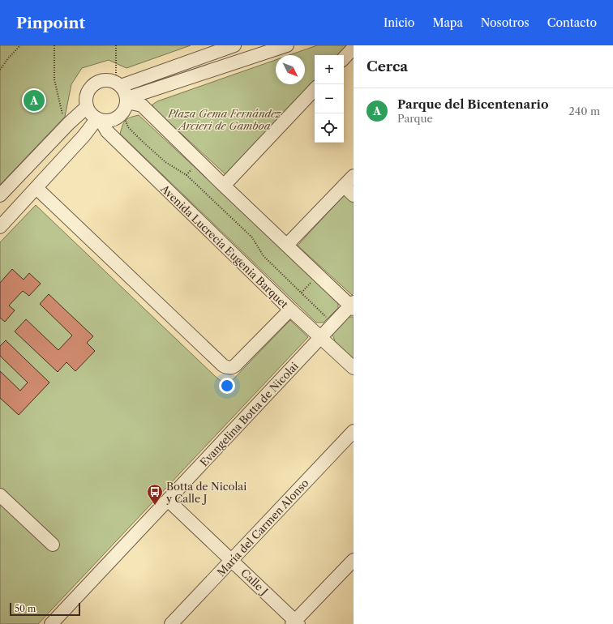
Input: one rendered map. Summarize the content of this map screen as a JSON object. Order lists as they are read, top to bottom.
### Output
{
  "streets": {
    "street": [
      "Avenida Lucrecia Eugenia Barquet",
      "Evangelina Botta de Nicolai",
      "María del Carmen Alonso",
      "Calle J"
    ]
  },
  "crossings": [
    ["Avenida Lucrecia Eugenia Barquet", "Evangelina Botta de Nicolai"],
    ["Evangelina Botta de Nicolai", "Calle J"],
    ["María del Carmen Alonso", "Calle J"]
  ],
  "parks": ["Plaza Gema Fernández Arcieri de Gamboa"],
  "places": {
    "bus stop": ["Botta de Nicolai y Calle J"]
  },
  "scale_bar": "50 m",
  "north": "bottom right",
  "page": {
    "header": "Pinpoint",
    "nav": [
      "Inicio",
      "Mapa",
      "Nosotros",
      "Contacto"
    ],
    "heading": "Cerca",
    "map_buttons": ["+", "−"],
    "list": [
      {
        "mark": "A",
        "name": "Parque del Bicentenario",
        "note": "Parque",
        "value": "240 m"
      }
    ],
    "pins": "A",
    "scale": "50 m"
  }
}
